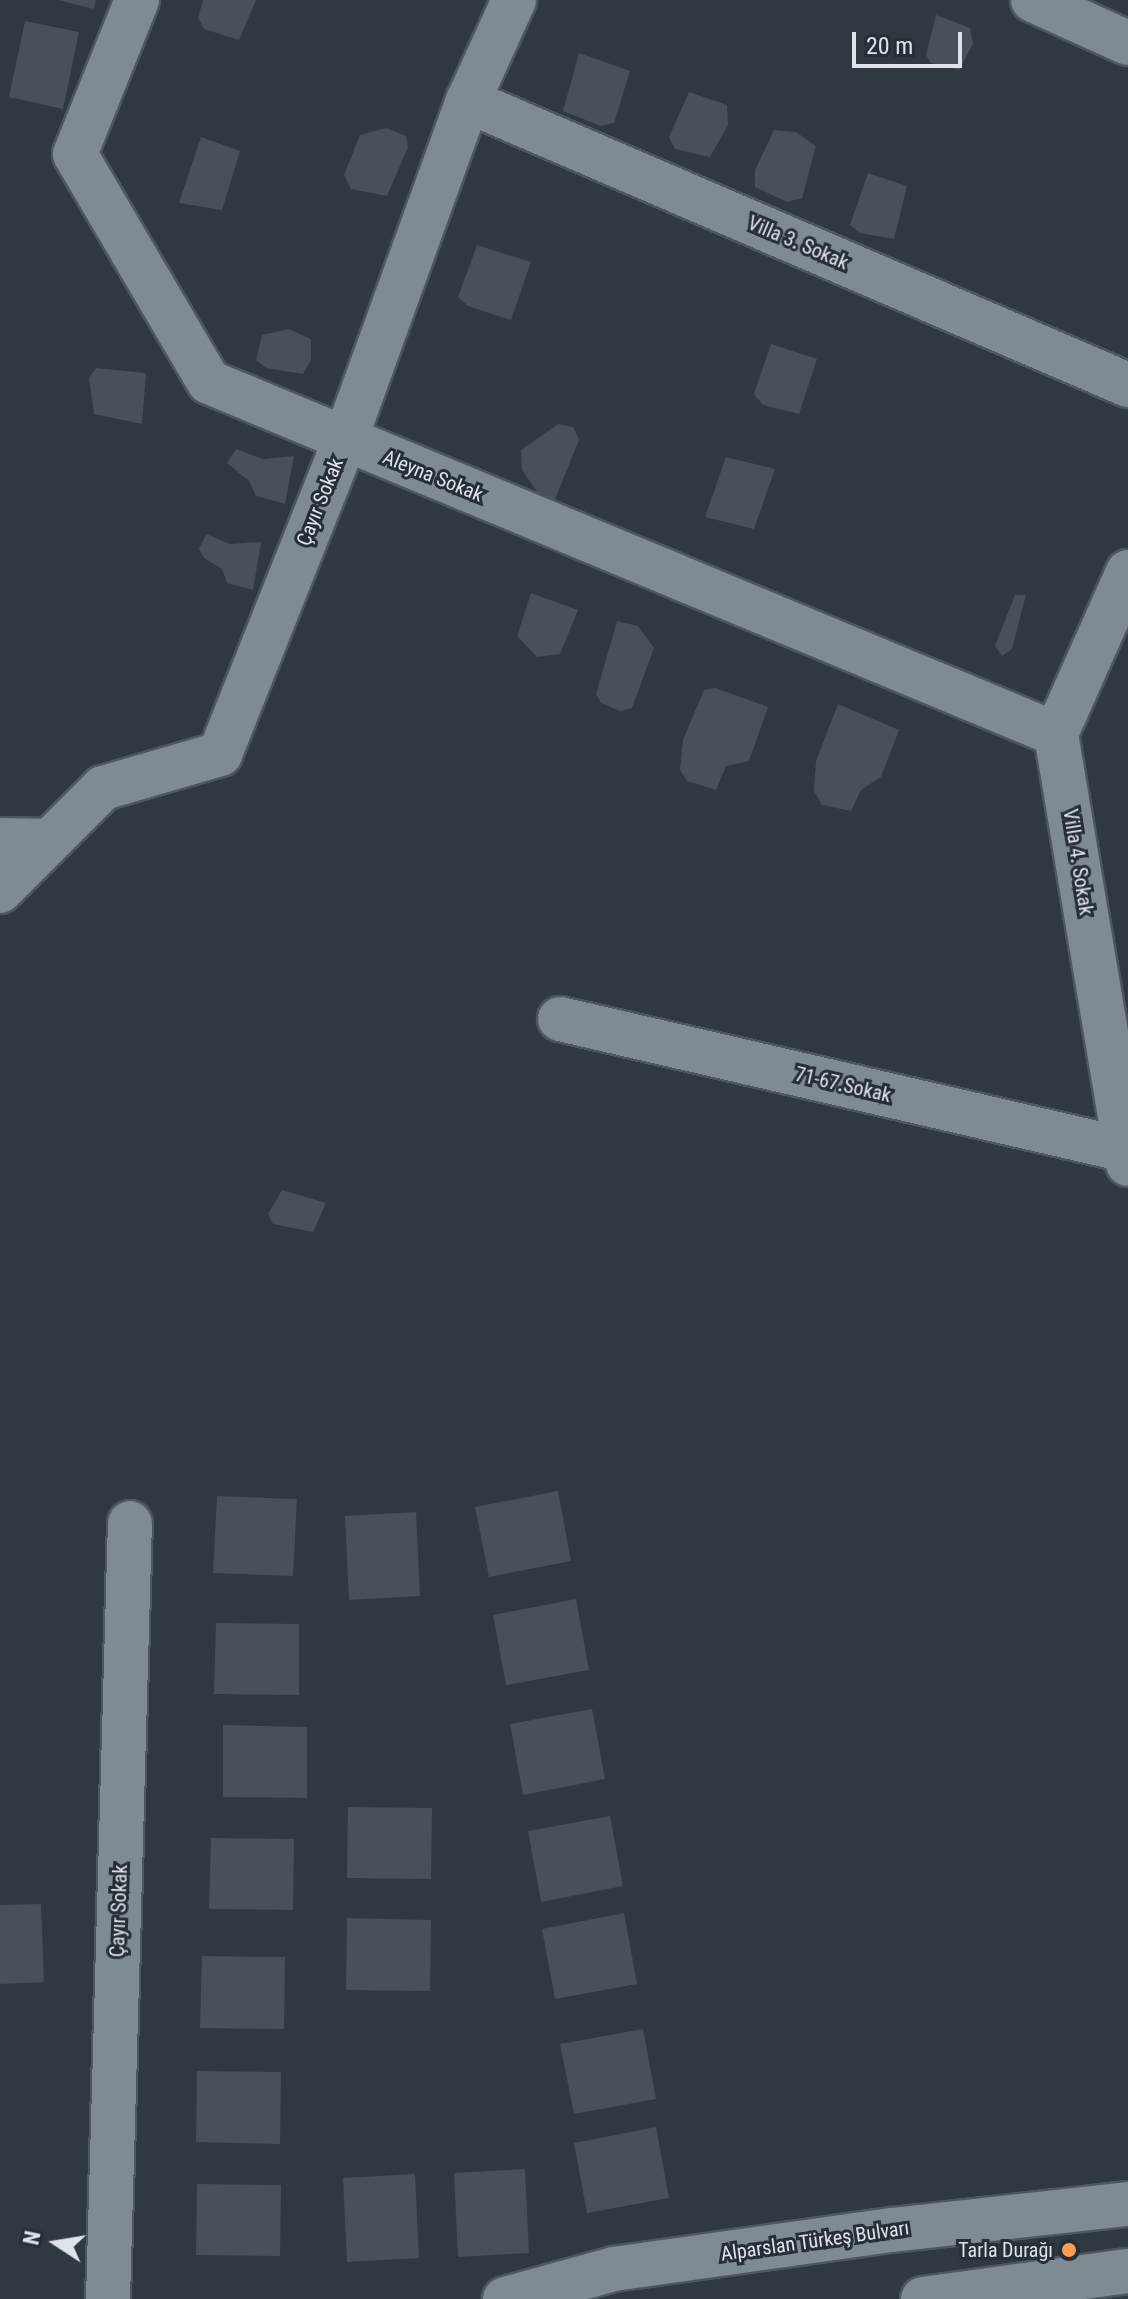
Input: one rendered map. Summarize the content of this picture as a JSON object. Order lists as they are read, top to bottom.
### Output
{
  "streets": {
    "street": [
      "Villa 3. Sokak",
      "Aleyna Sokak",
      "Çayır Sokak",
      "Villa 4. Sokak",
      "71-67.Sokak",
      "Alparslan Türkeş Bulvarı"
    ]
  },
  "crossings": [
    ["Villa 3. Sokak", "Çayır Sokak"],
    ["Aleyna Sokak", "Çayır Sokak"],
    ["Aleyna Sokak", "Villa 4. Sokak"],
    ["Villa 4. Sokak", "71-67.Sokak"]
  ],
  "places": ["Tarla Durağı"],
  "scale_bar": "20 m",
  "north": "left"
}
